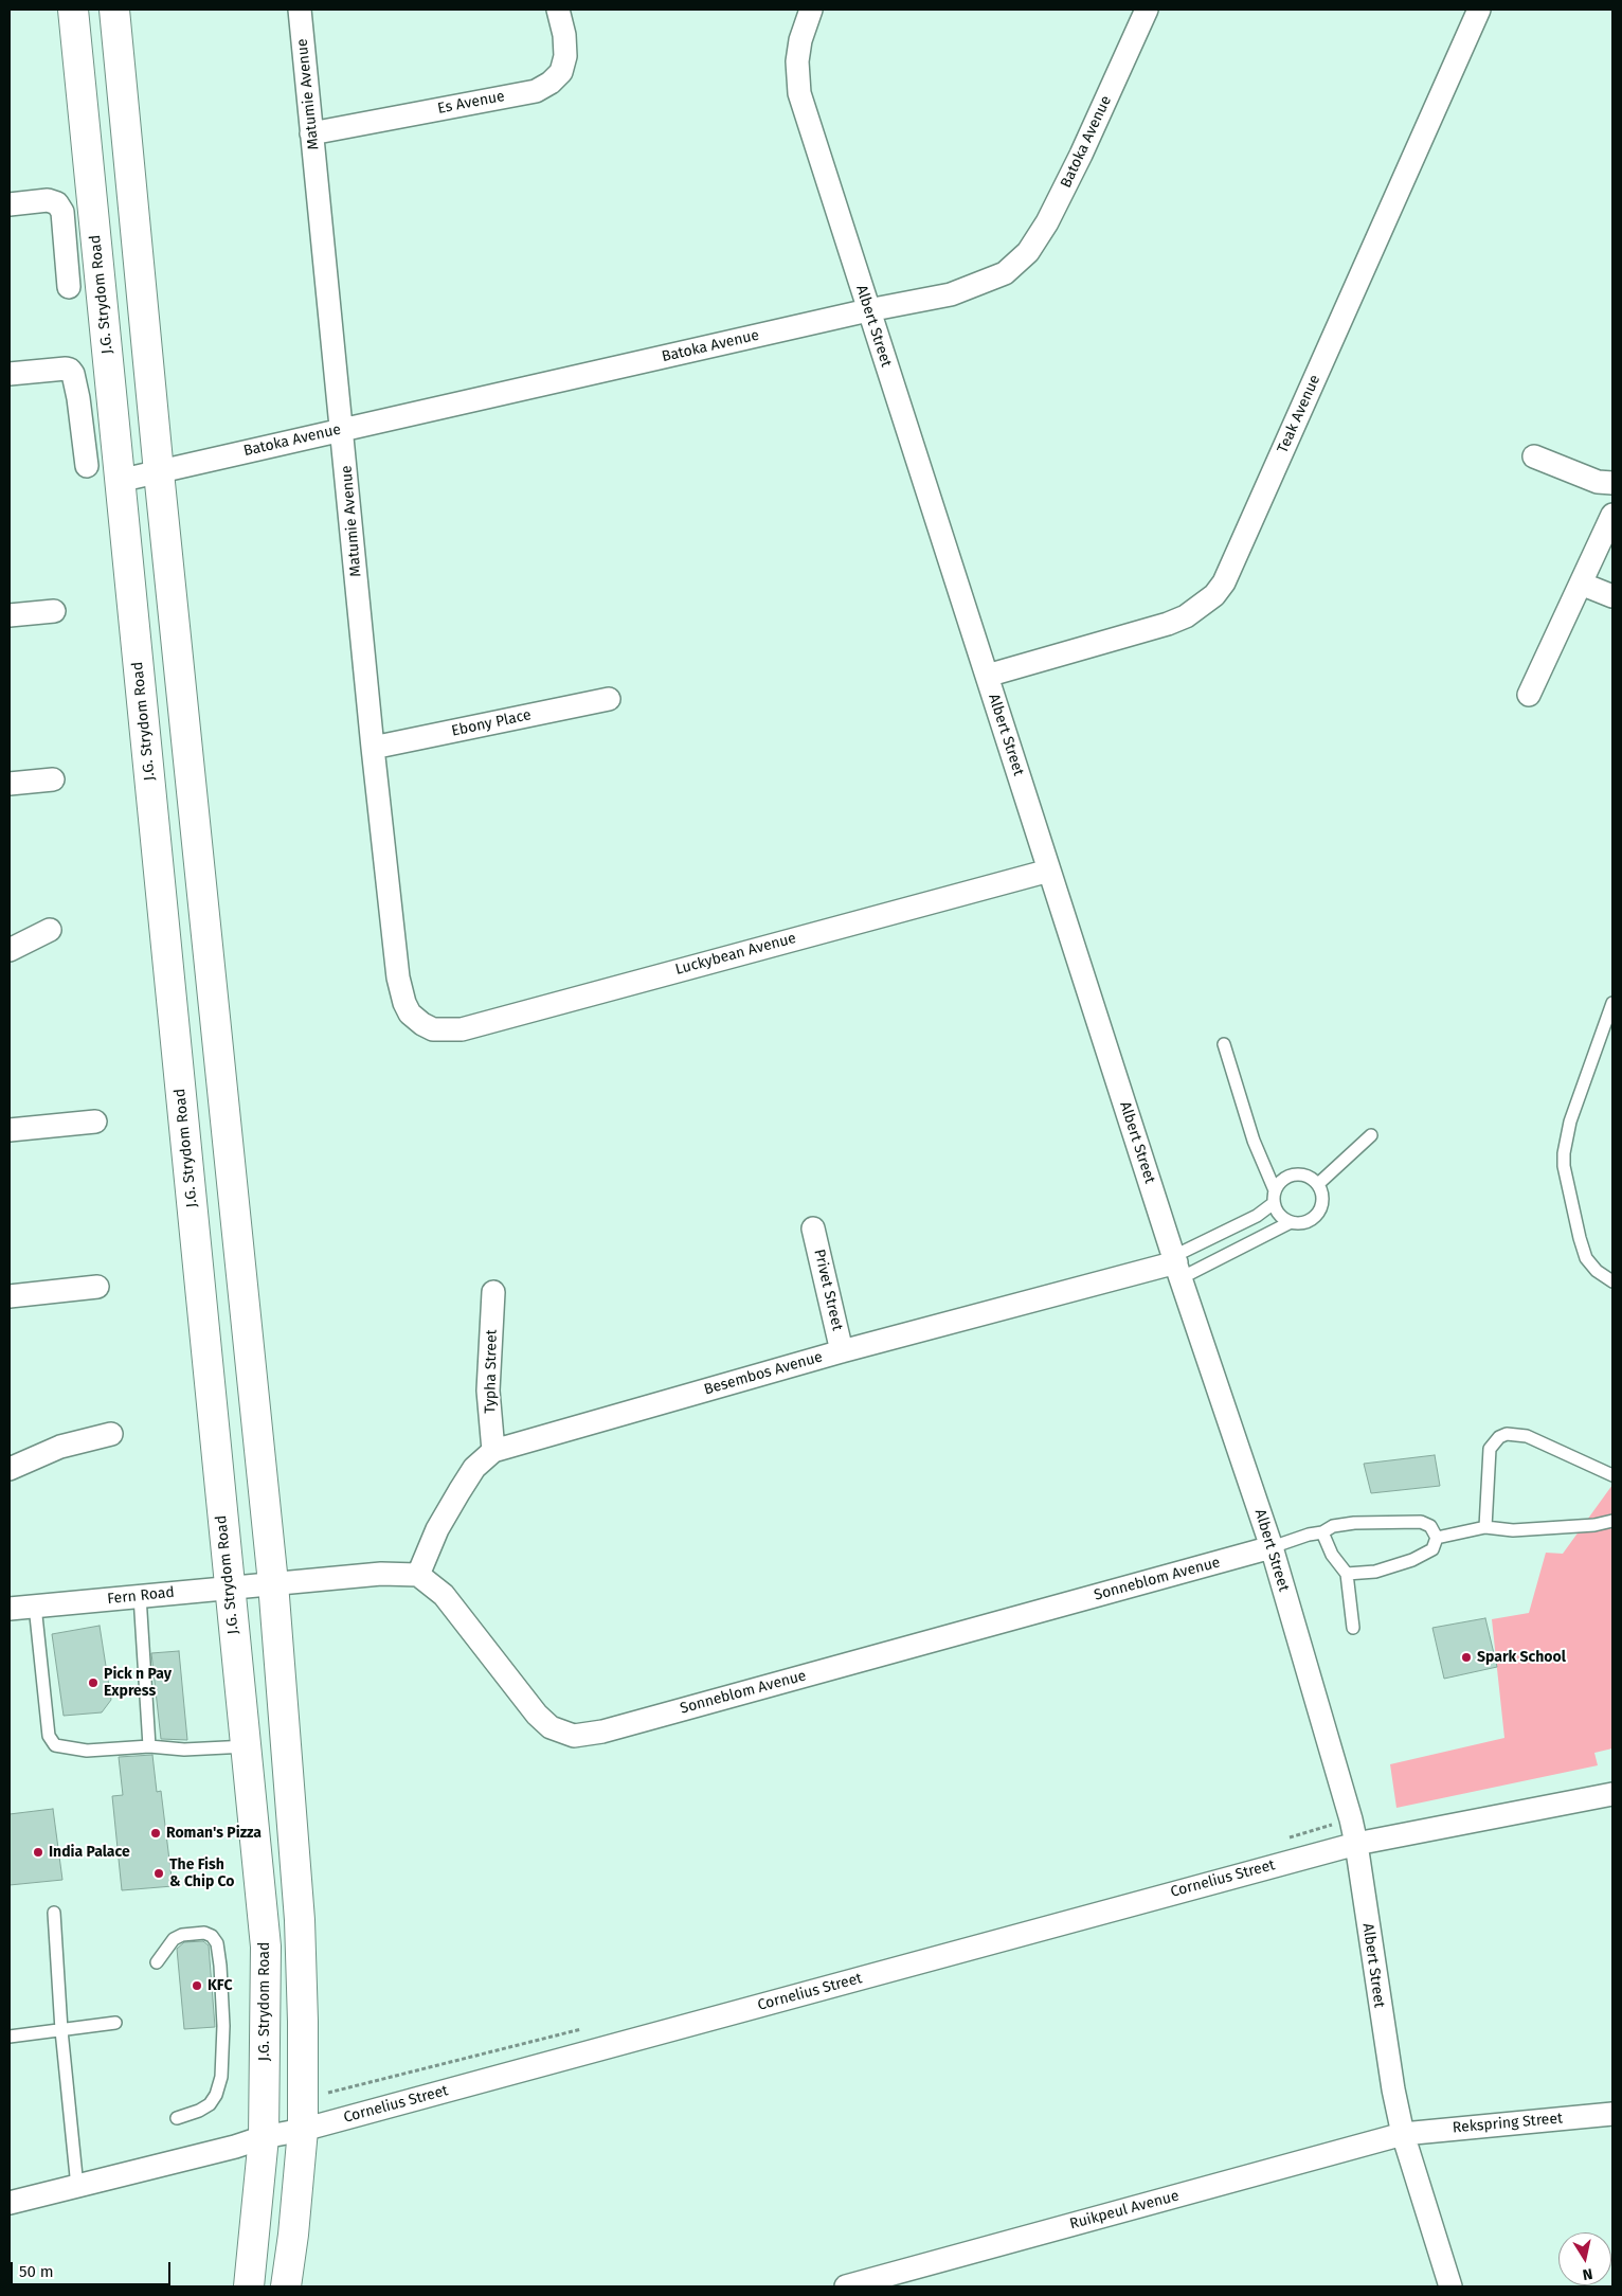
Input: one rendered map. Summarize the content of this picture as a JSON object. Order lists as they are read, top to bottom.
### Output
{
  "streets": {
    "street": [
      "Matumie Avenue",
      "Es Avenue",
      "Batoka Avenue",
      "J.G. Strydom Road",
      "Albert Street",
      "Teak Avenue",
      "Ebony Place",
      "Luckybean Avenue",
      "Privet Street",
      "Typha Street",
      "Besembos Avenue",
      "Sonneblom Avenue",
      "Fern Road",
      "Cornelius Street",
      "Rekspring Street",
      "Ruikpeul Avenue"
    ]
  },
  "crossings": [
    ["Matumie Avenue", "Es Avenue"],
    ["Matumie Avenue", "Batoka Avenue"],
    ["Matumie Avenue", "Ebony Place"],
    ["Matumie Avenue", "Luckybean Avenue"],
    ["Batoka Avenue", "J.G. Strydom Road"],
    ["Batoka Avenue", "Albert Street"],
    ["J.G. Strydom Road", "Fern Road"],
    ["J.G. Strydom Road", "Cornelius Street"],
    ["Albert Street", "Teak Avenue"],
    ["Albert Street", "Luckybean Avenue"],
    ["Albert Street", "Besembos Avenue"],
    ["Albert Street", "Sonneblom Avenue"],
    ["Albert Street", "Cornelius Street"],
    ["Albert Street", "Rekspring Street"],
    ["Albert Street", "Ruikpeul Avenue"],
    ["Privet Street", "Besembos Avenue"],
    ["Typha Street", "Besembos Avenue"],
    ["Besembos Avenue", "Sonneblom Avenue"],
    ["Rekspring Street", "Ruikpeul Avenue"]
  ],
  "places": [
    "Spark School",
    "Pick n Pay Express",
    "Roman's Pizza",
    "India Palace",
    "The Fish & Chip Co",
    "KFC"
  ],
  "scale_bar": "50 m",
  "north": "bottom"
}
